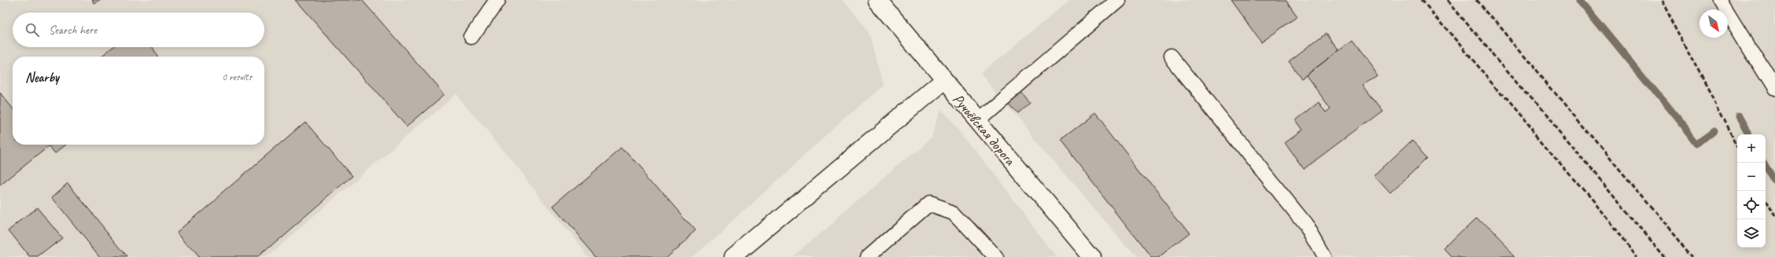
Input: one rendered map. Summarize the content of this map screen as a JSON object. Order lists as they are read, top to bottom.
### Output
{
  "streets": {
    "street": ["Ручьёвская дорога"]
  },
  "north": "bottom right",
  "page": {
    "search": "Search here",
    "heading": ["Nearby", "0 results"],
    "map_buttons": ["+", "−"]
  }
}
